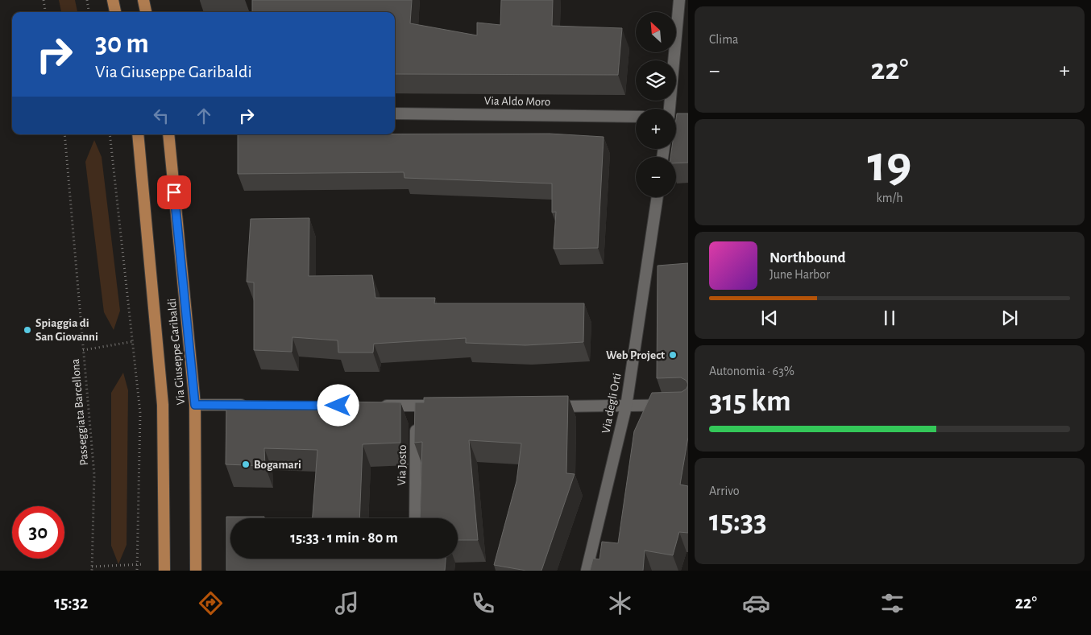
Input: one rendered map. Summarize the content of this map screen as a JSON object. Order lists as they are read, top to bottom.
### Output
{
  "streets": {
    "main road": ["Via Giuseppe Garibaldi"],
    "street": ["Via Aldo Moro", "Via degli Orti", "Via Josto"],
    "path": ["Passeggiata Barcellona"]
  },
  "places": ["Spiaggia di San Giovanni", "Web Project", "Bogamari"],
  "north": "top left",
  "page": {
    "tile": [
      "Clima",
      ["19", "km/h"],
      ["Autonomia · 63%", "315 km"],
      ["Arrivo", "15:33"]
    ],
    "map_buttons": ["+", "−"],
    "turn": ["30 m", "Via Giuseppe Garibaldi"],
    "heat": ["−", "22°", "+"],
    "song": ["Northbound", "June Harbor"],
    "limit": "30",
    "trip": "15:33 · 1 min · 80 m",
    "tabs": ["15:32", "22°"]
  }
}
